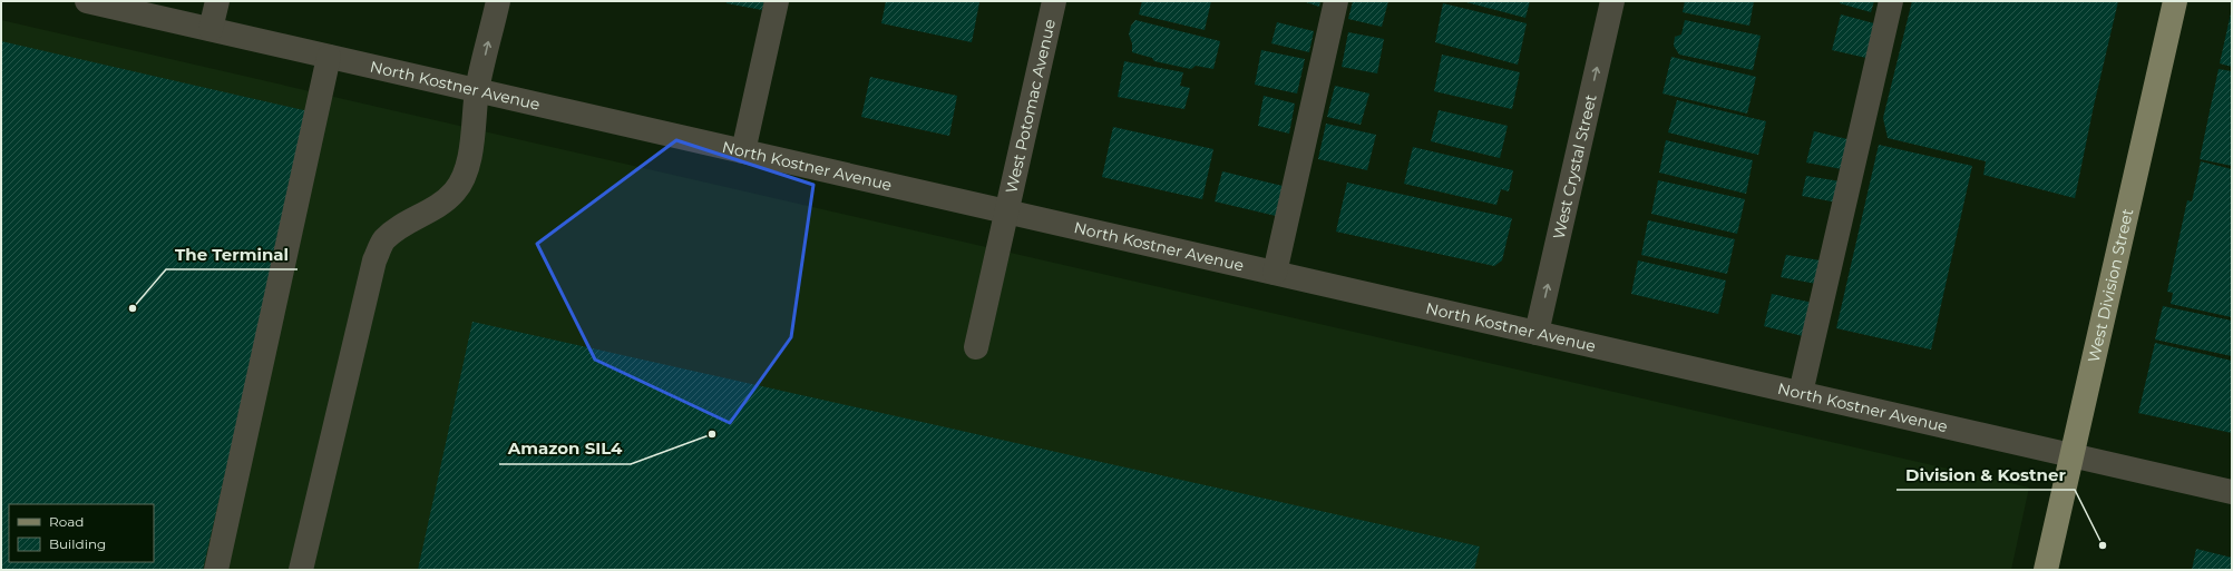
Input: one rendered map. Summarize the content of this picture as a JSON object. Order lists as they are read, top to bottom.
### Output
{
  "streets": {
    "main road": ["West Division Street"],
    "street": ["North Kostner Avenue", "West Potomac Avenue", "West Crystal Street"]
  },
  "crossings": [
    ["North Kostner Avenue", "West Potomac Avenue"],
    ["North Kostner Avenue", "West Crystal Street"],
    ["North Kostner Avenue", "West Division Street"]
  ],
  "one_way": ["West Crystal Street"],
  "places": ["The Terminal", "Amazon SIL4", "Division & Kostner"],
  "legend": ["Road", "Building"]
}
